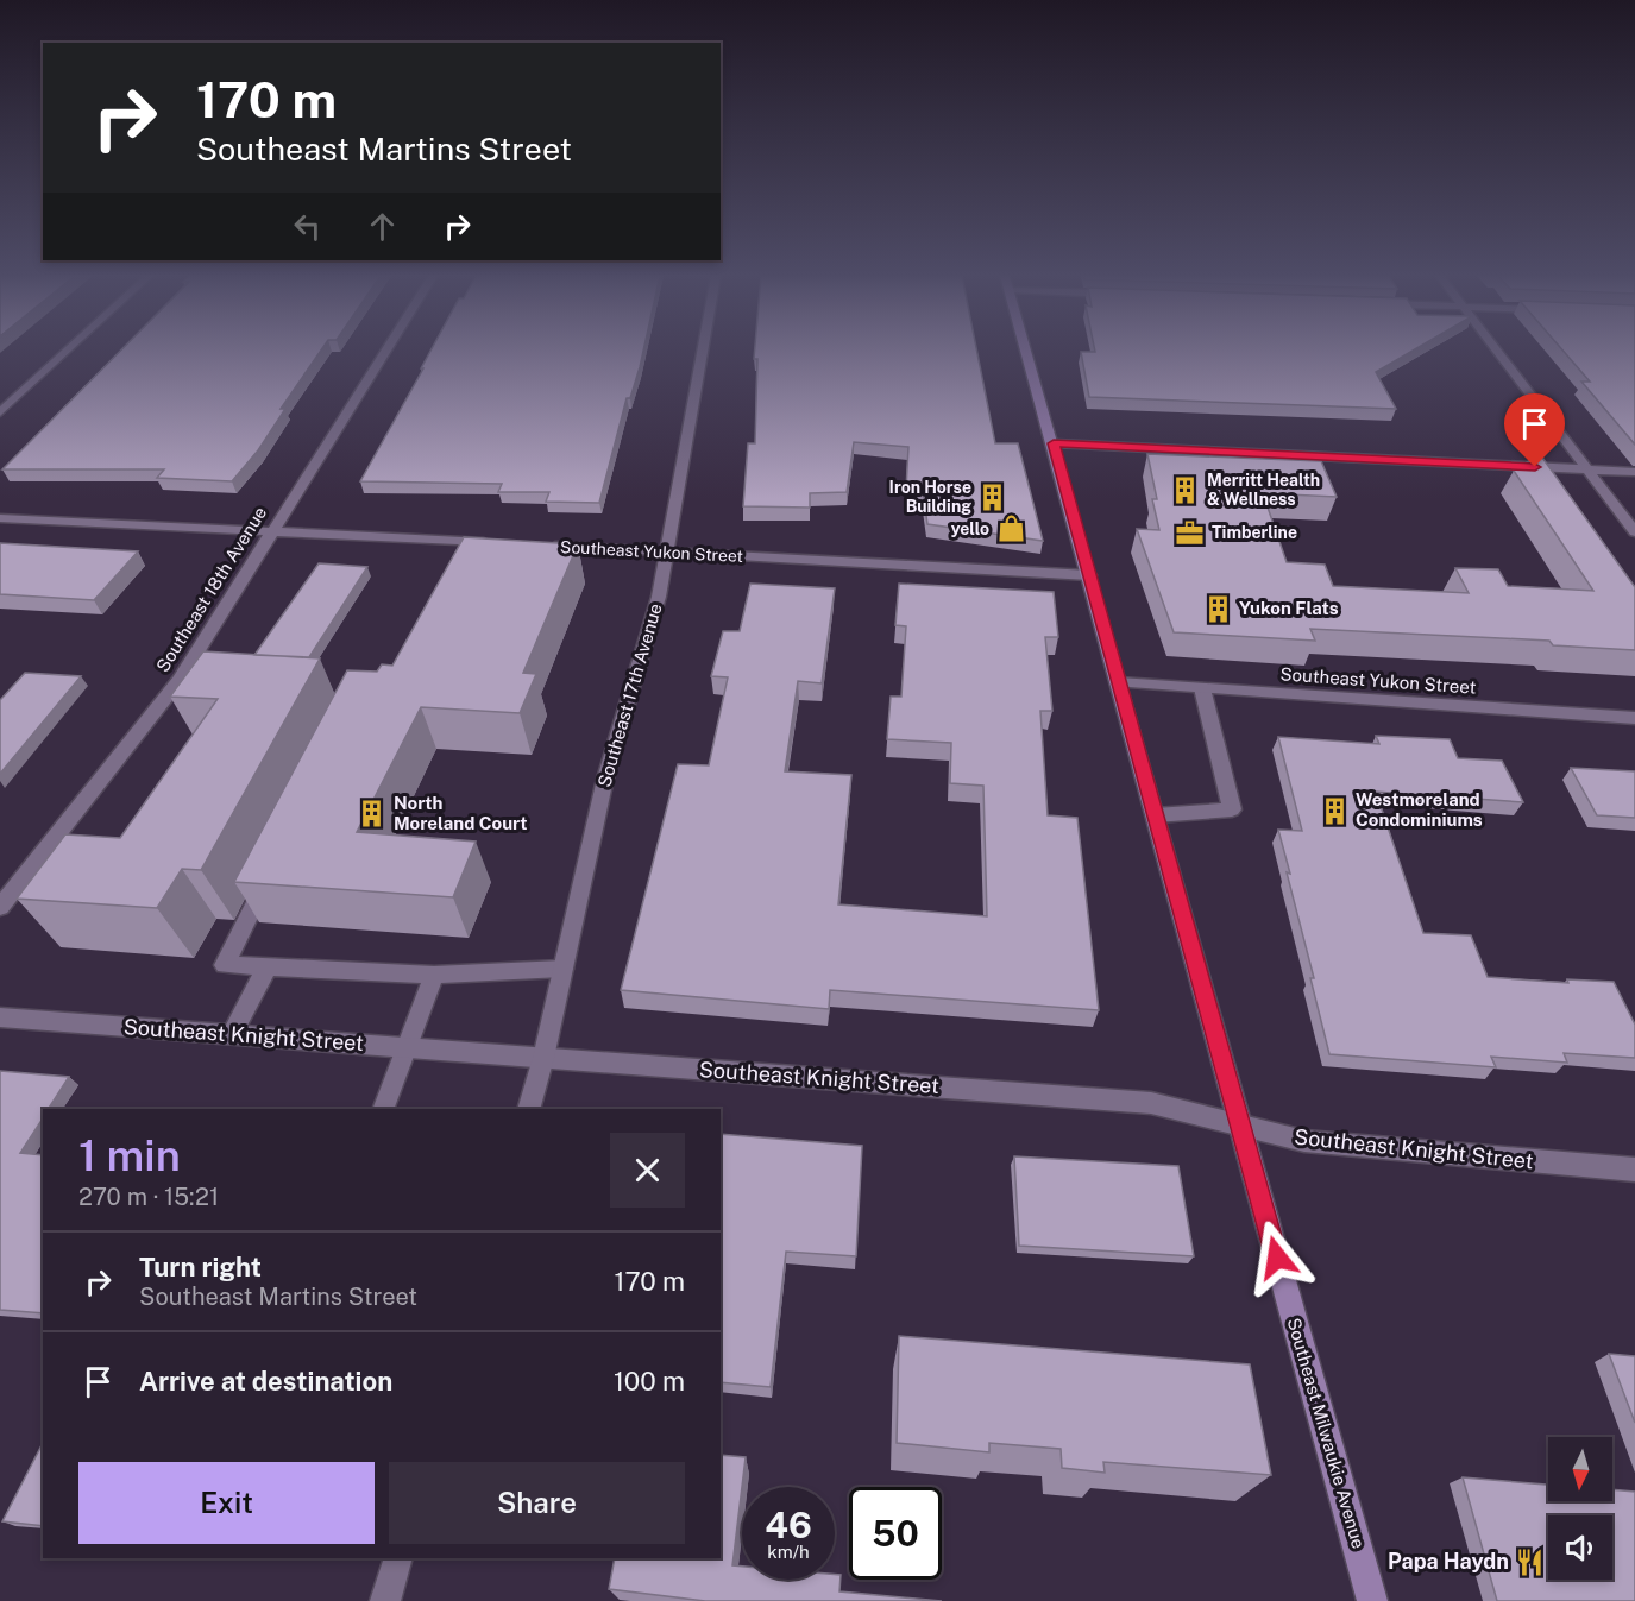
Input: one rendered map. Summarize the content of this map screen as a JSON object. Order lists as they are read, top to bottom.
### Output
{
  "streets": {
    "main road": ["Southeast Milwaukie Avenue"],
    "street": [
      "Southeast Yukon Street",
      "Southeast 18th Avenue",
      "Southeast 17th Avenue",
      "Southeast Knight Street"
    ]
  },
  "crossings": [
    ["Southeast Yukon Street", "Southeast 17th Avenue"],
    ["Southeast Yukon Street", "Southeast Milwaukie Avenue"],
    ["Southeast 17th Avenue", "Southeast Knight Street"],
    ["Southeast Knight Street", "Southeast Milwaukie Avenue"]
  ],
  "places": {
    "building": [
      "Merritt Health & Wellness",
      "Iron Horse Building",
      "Yukon Flats",
      "Westmoreland Condominiums",
      "North Moreland Court"
    ],
    "shop": ["yello"],
    "office": ["Timberline"],
    "restaurant": ["Papa Haydn"]
  },
  "north": "bottom",
  "page": {
    "turn": ["170 m", "Southeast Martins Street"],
    "heading": ["1 min", "270 m · 15:21"],
    "list": [
      {
        "name": "Turn right",
        "note": "Southeast Martins Street",
        "value": "170 m"
      },
      {
        "name": "Arrive at destination",
        "value": "100 m"
      }
    ],
    "buttons": ["Exit", "Share"],
    "speed": "46 km/h",
    "limit": "50"
  }
}
